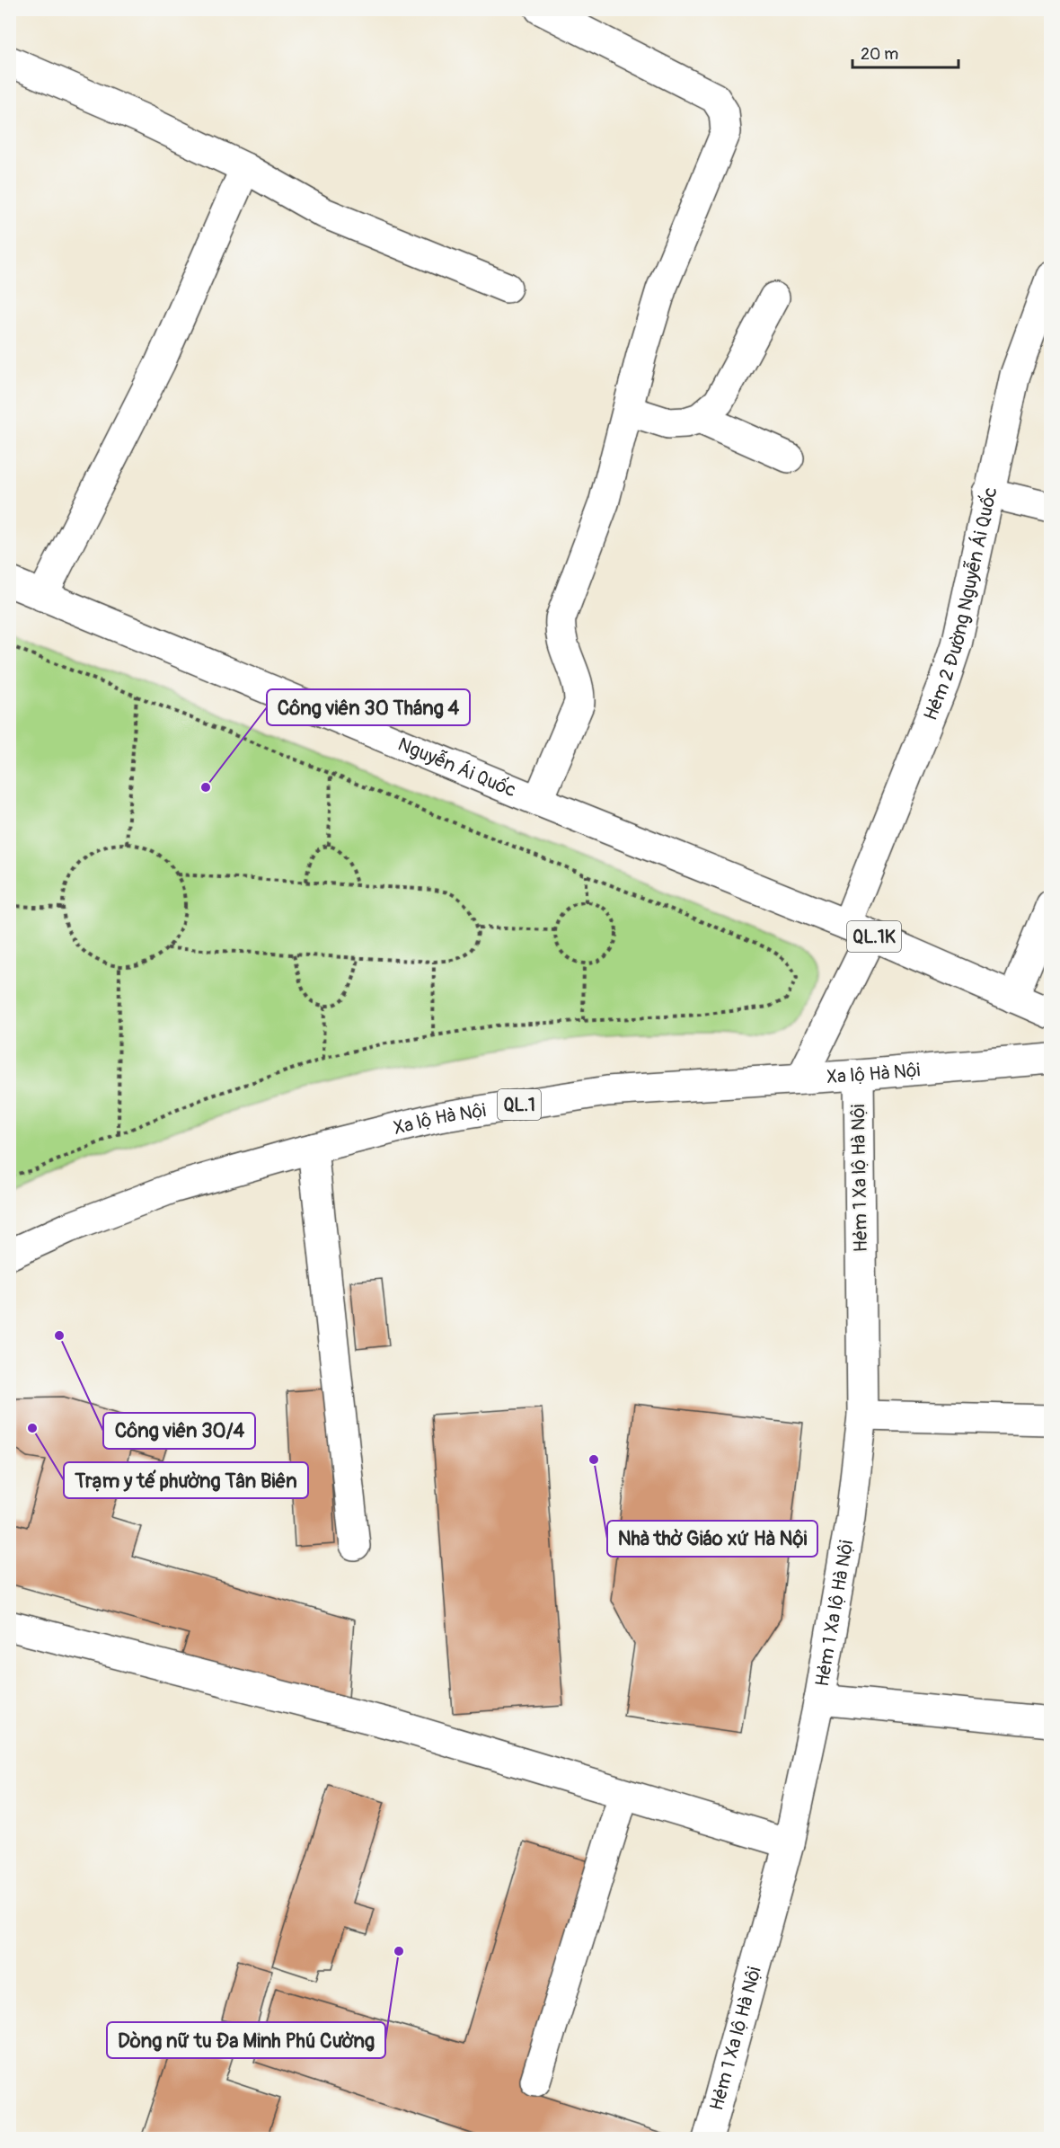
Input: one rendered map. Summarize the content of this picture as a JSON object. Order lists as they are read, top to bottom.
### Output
{
  "streets": {
    "main road": [
      "Hẻm 2 Đường Nguyễn Ái Quốc",
      "Nguyễn Ái Quốc",
      "QL.1K",
      "Xa lộ Hà Nội",
      "QL.1",
      "Hẻm 1 Xa lộ Hà Nội"
    ]
  },
  "crossings": [
    ["Hẻm 2 Đường Nguyễn Ái Quốc", "Nguyễn Ái Quốc"],
    ["Hẻm 2 Đường Nguyễn Ái Quốc", "QL.1K"],
    ["Hẻm 2 Đường Nguyễn Ái Quốc", "Xa lộ Hà Nội"],
    ["Nguyễn Ái Quốc", "QL.1K"],
    ["Xa lộ Hà Nội", "Hẻm 1 Xa lộ Hà Nội"]
  ],
  "places": [
    "Công viên 30 Tháng 4",
    "Công viên 30/4",
    "Trạm y tế phường Tân Biên",
    "Nhà thờ Giáo xứ Hà Nội",
    "Dòng nữ tu Đa Minh Phú Cường"
  ],
  "scale_bar": "20 m"
}
